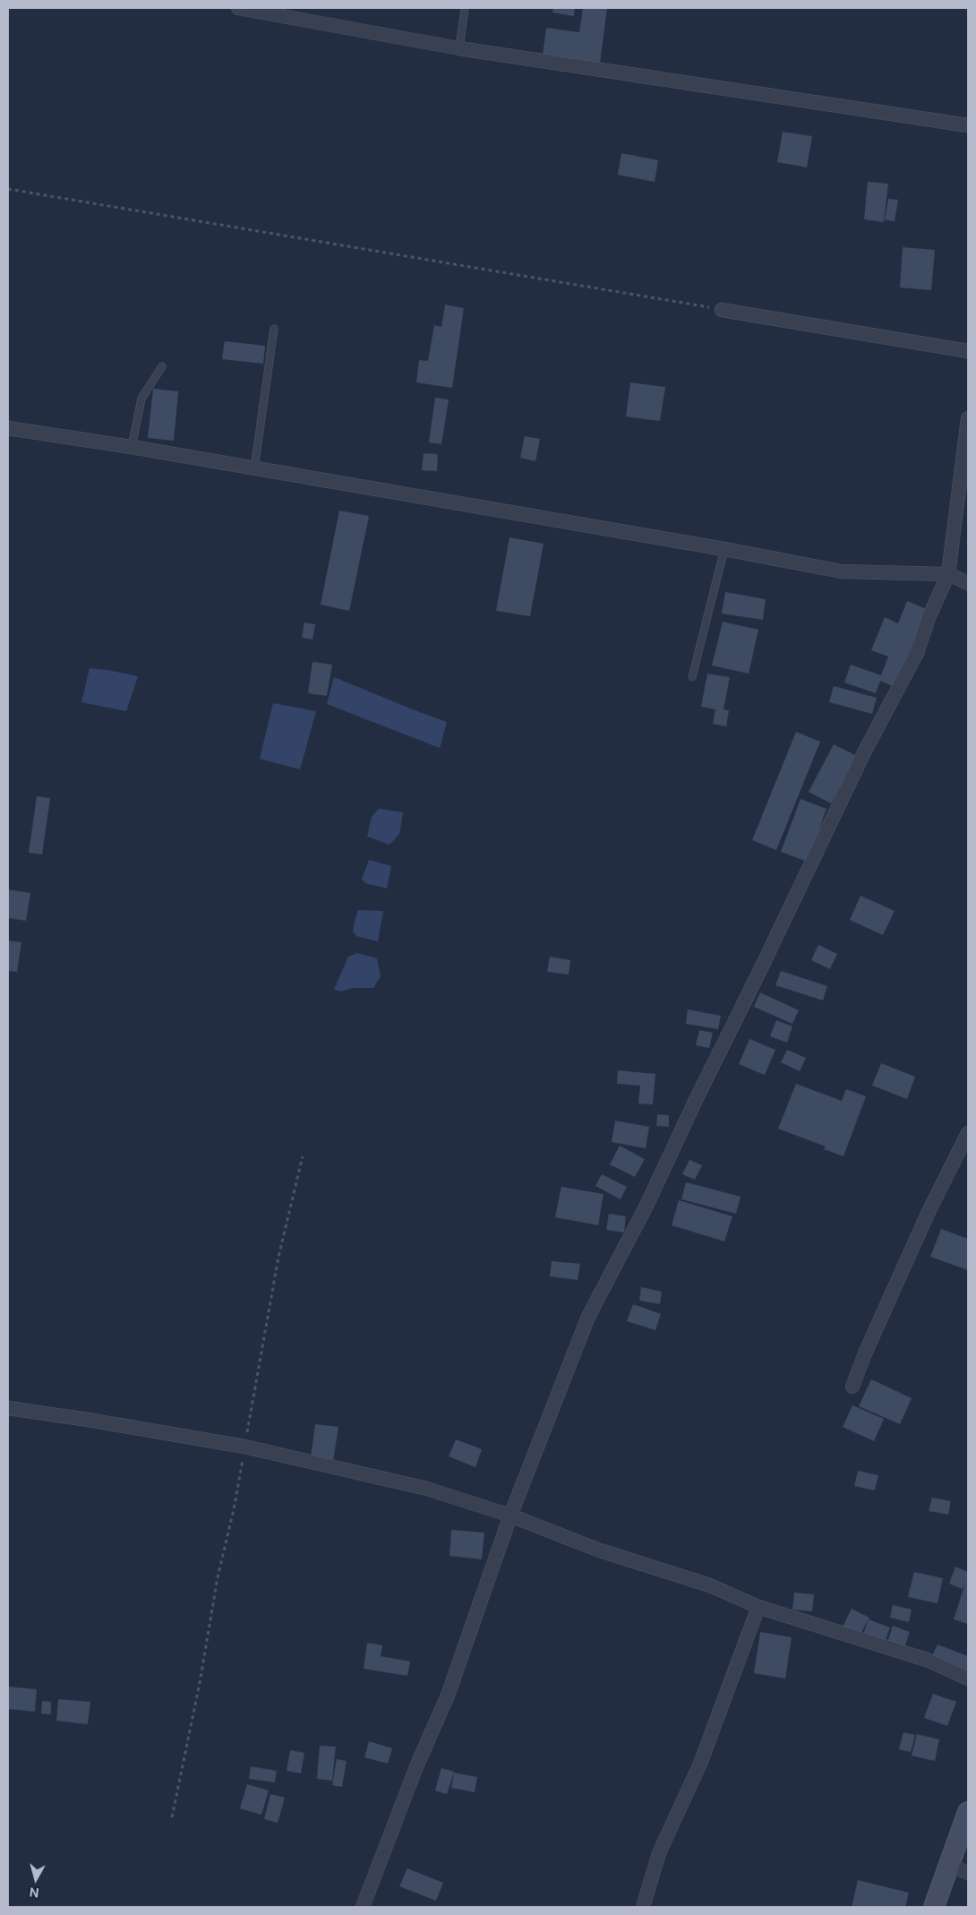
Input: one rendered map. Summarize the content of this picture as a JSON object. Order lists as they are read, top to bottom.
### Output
{
  "north": "bottom"
}
